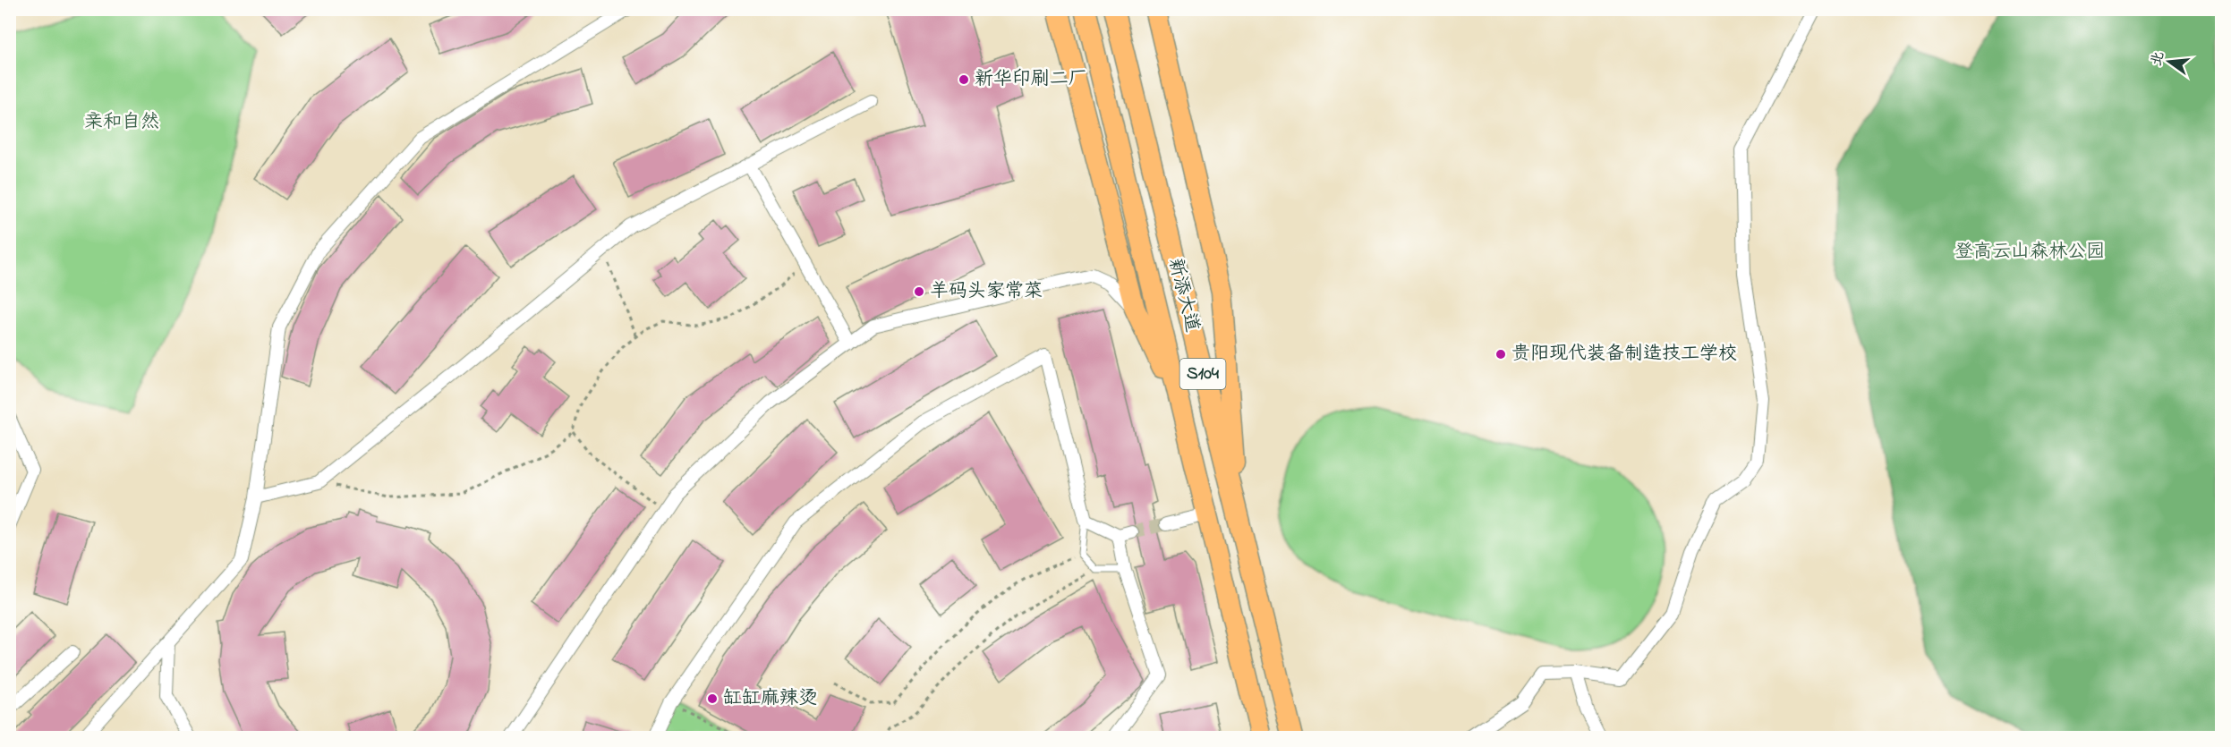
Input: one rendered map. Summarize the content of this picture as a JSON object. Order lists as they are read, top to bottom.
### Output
{
  "streets": {
    "main road": ["新添大道", "S104"]
  },
  "parks": ["亲和自然", "登高云山森林公园"],
  "places": [
    "新华印刷二厂",
    "羊码头家常菜",
    "贵阳现代装备制造技工学校",
    "缸缸麻辣烫"
  ],
  "north": "left"
}
